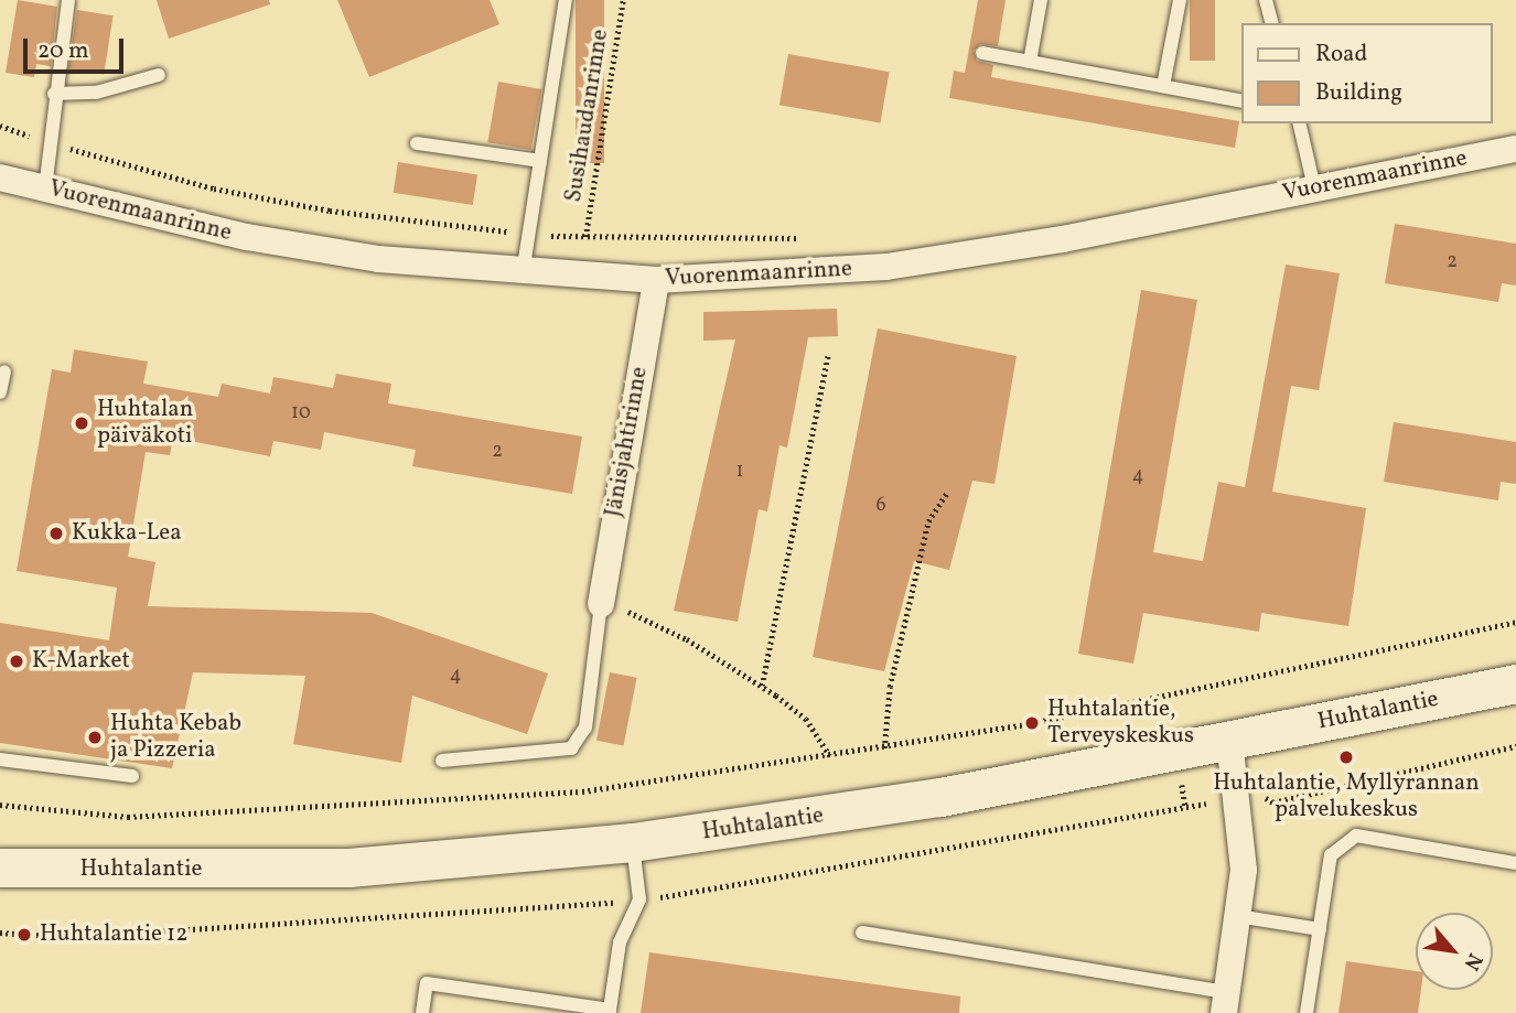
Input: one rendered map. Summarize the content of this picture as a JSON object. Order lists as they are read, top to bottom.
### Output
{
  "streets": {
    "main road": ["Huhtalantie"],
    "street": ["Vuorenmaanrinne", "Jänisjahtirinne"],
    "path": ["Susihaudanrinne"]
  },
  "crossings": [
    ["Vuorenmaanrinne", "Jänisjahtirinne"]
  ],
  "places": [
    "Huhtalan päiväkoti",
    "Kukka-Lea",
    "K-Market",
    "Huhtalantie, Terveyskeskus",
    "Huhta Kebab ja Pizzeria",
    "Huhtalantie, Myllyrannan palvelukeskus",
    "Huhtalantie 12"
  ],
  "house_numbers": [
    "2",
    "10",
    "2",
    "1",
    "4",
    "6",
    "4"
  ],
  "legend": ["Road", "Building"],
  "scale_bar": "20 m",
  "north": "bottom right"
}
